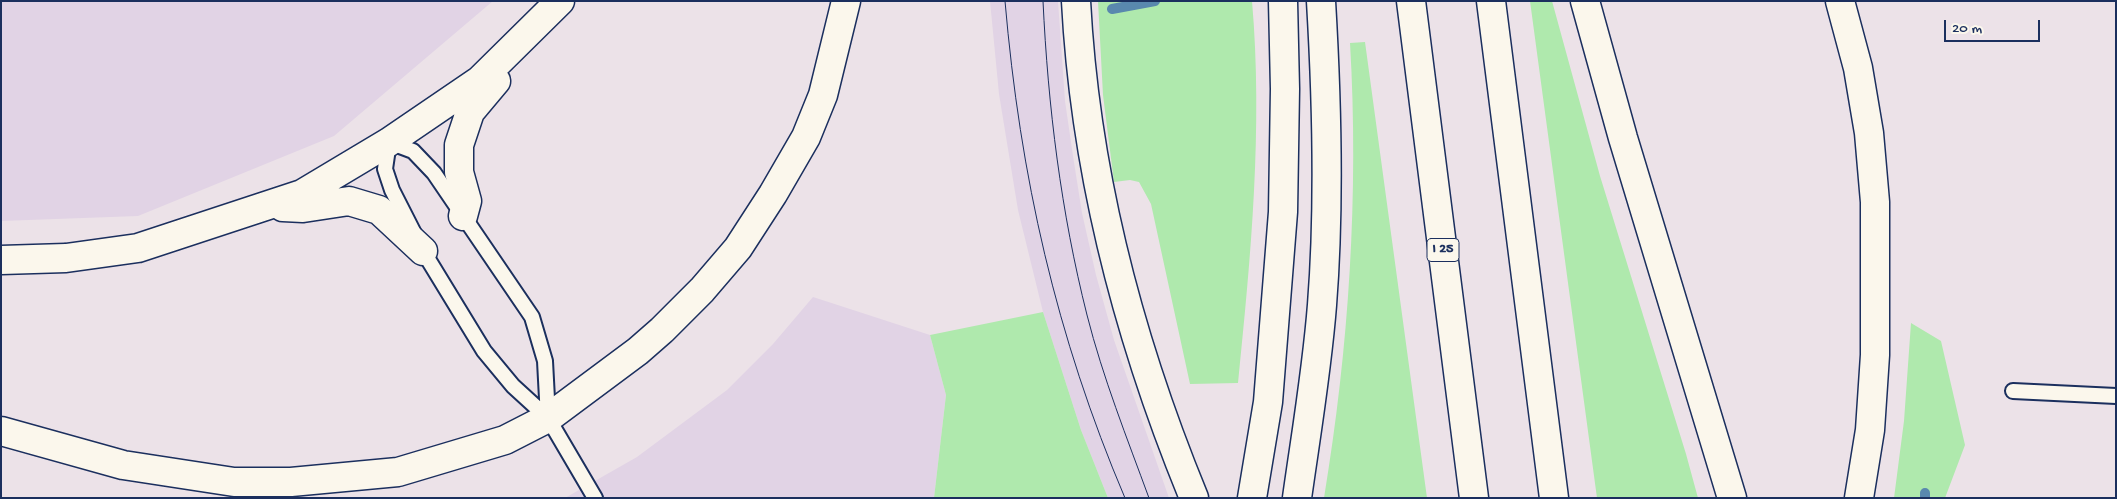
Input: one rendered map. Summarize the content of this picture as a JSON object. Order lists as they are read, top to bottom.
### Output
{
  "streets": {
    "main road": ["I 25"]
  },
  "scale_bar": "20 m"
}
